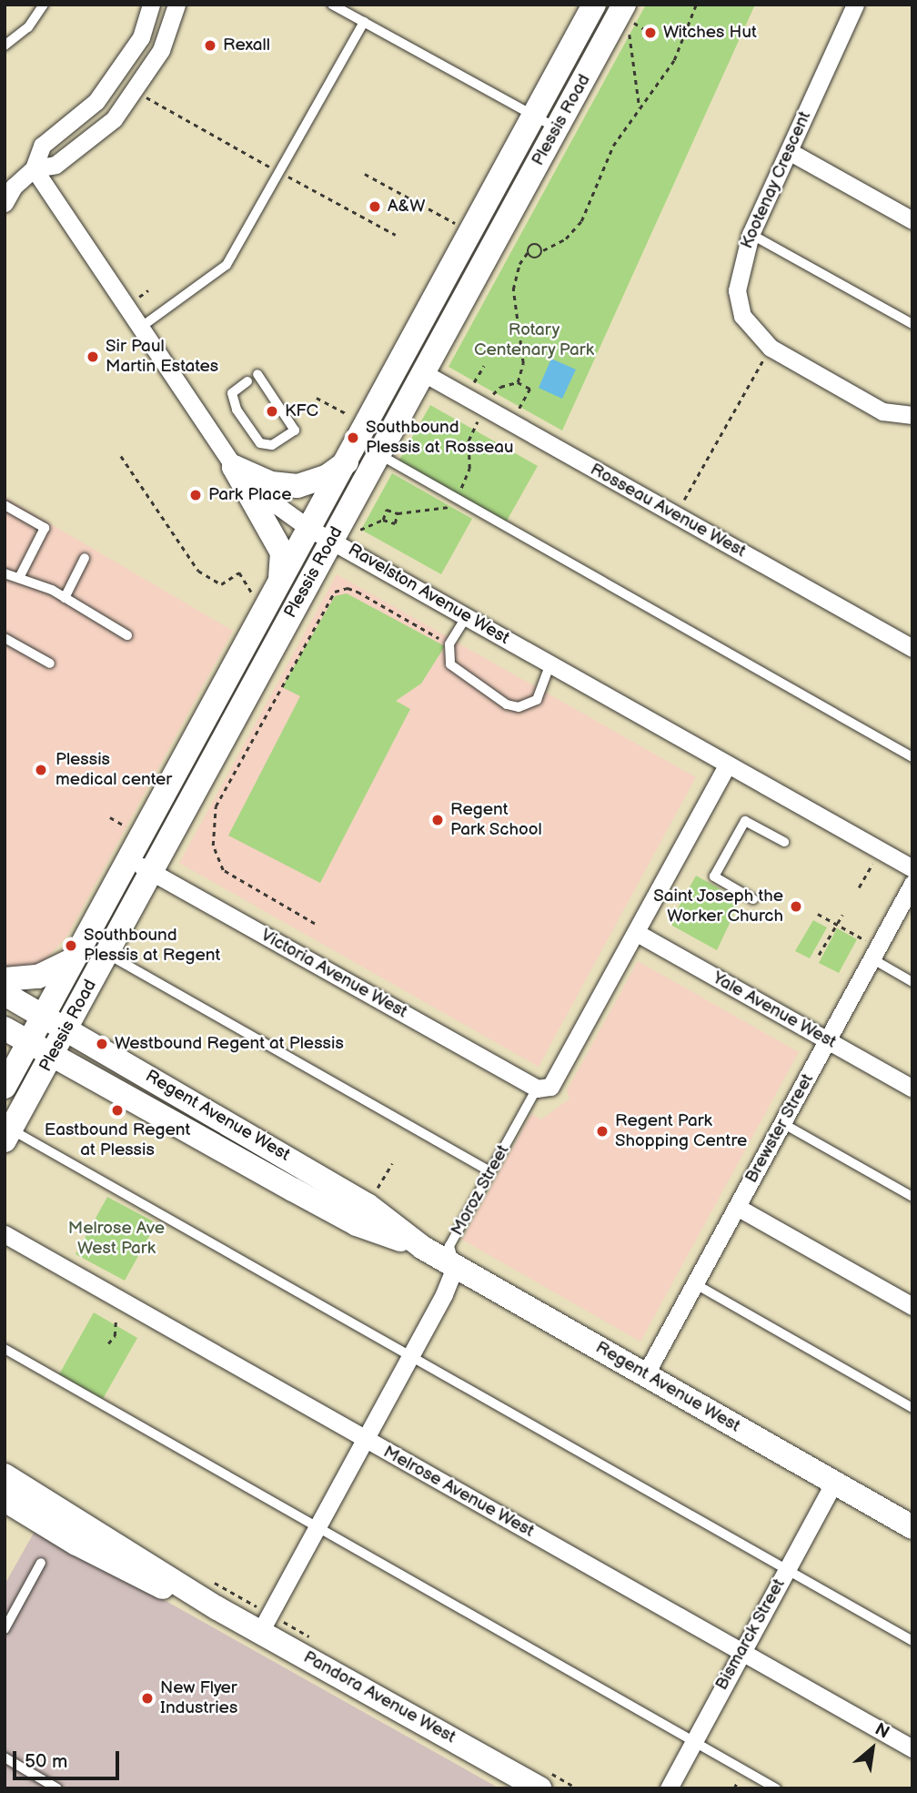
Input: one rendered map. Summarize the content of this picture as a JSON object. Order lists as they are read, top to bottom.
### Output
{
  "streets": {
    "main road": ["Plessis Road", "Regent Avenue West", "Pandora Avenue West"],
    "street": [
      "Kootenay Crescent",
      "Rosseau Avenue West",
      "Ravelston Avenue West",
      "Victoria Avenue West",
      "Yale Avenue West",
      "Brewster Street",
      "Moroz Street",
      "Melrose Avenue West",
      "Bismarck Street"
    ]
  },
  "crossings": [
    ["Plessis Road", "Rosseau Avenue West"],
    ["Plessis Road", "Ravelston Avenue West"],
    ["Plessis Road", "Victoria Avenue West"],
    ["Plessis Road", "Regent Avenue West"],
    ["Ravelston Avenue West", "Moroz Street"],
    ["Victoria Avenue West", "Moroz Street"],
    ["Yale Avenue West", "Brewster Street"],
    ["Yale Avenue West", "Moroz Street"],
    ["Regent Avenue West", "Brewster Street"],
    ["Regent Avenue West", "Moroz Street"],
    ["Regent Avenue West", "Bismarck Street"],
    ["Moroz Street", "Melrose Avenue West"],
    ["Moroz Street", "Pandora Avenue West"],
    ["Melrose Avenue West", "Bismarck Street"]
  ],
  "parks": ["Rotary Centenary Park", "Melrose Ave West Park"],
  "places": [
    "Witches Hut",
    "Rexall",
    "A&W",
    "Sir Paul Martin Estates",
    "KFC",
    "Southbound Plessis at Rosseau",
    "Park Place",
    "Plessis medical center",
    "Regent Park School",
    "Saint Joseph the Worker Church",
    "Southbound Plessis at Regent",
    "Westbound Regent at Plessis",
    "Eastbound Regent at Plessis",
    "Regent Park Shopping Centre",
    "New Flyer Industries"
  ],
  "scale_bar": "50 m",
  "north": "top right"
}
